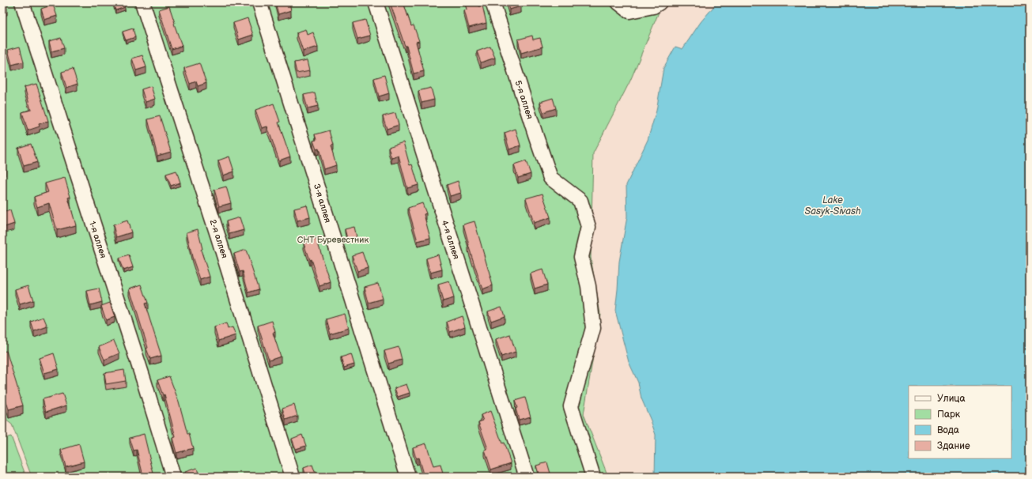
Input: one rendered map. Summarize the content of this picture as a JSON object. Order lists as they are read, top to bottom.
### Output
{
  "streets": {
    "lane": [
      "5-я аллея",
      "3-я аллея",
      "2-я аллея",
      "1-я аллея",
      "4-я аллея"
    ]
  },
  "water": ["Lake Sasyk-Sivash"],
  "parks": ["СНТ Буревестник"],
  "legend": [
    "Улица",
    "Парк",
    "Вода",
    "Здание"
  ]
}
